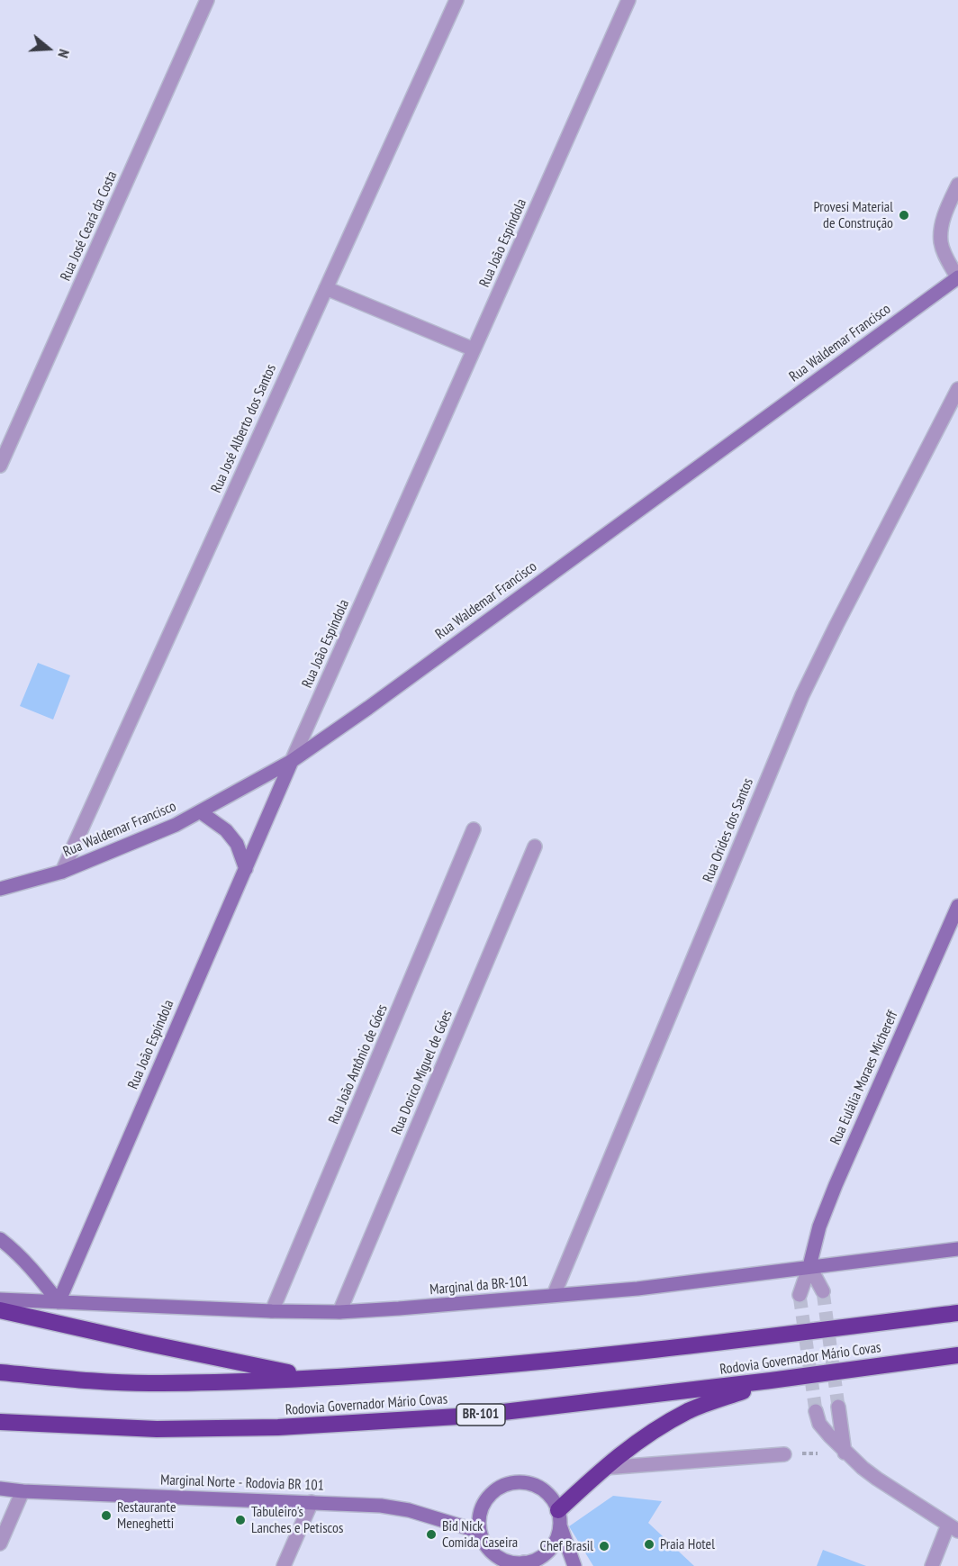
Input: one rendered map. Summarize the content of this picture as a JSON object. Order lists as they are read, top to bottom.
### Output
{
  "streets": {
    "highway": ["Rodovia Governador Mário Covas", "BR-101"],
    "street": [
      "Rua José Ceará da Costa",
      "Rua João Espíndola",
      "Rua Waldemar Francisco",
      "Rua José Alberto dos Santos",
      "Rua Orides dos Santos",
      "Rua João Antônio de Góes",
      "Rua Dorico Miguel de Góes",
      "Rua Eulália Moraes Michereff",
      "Marginal da BR-101",
      "Marginal Norte - Rodovia BR 101"
    ]
  },
  "crossings": [
    ["Rua João Espíndola", "Rua Waldemar Francisco"],
    ["Rua João Espíndola", "Marginal da BR-101"],
    ["Rua Waldemar Francisco", "Rua José Alberto dos Santos"],
    ["Rua Orides dos Santos", "Marginal da BR-101"],
    ["Rua João Antônio de Góes", "Marginal da BR-101"],
    ["Rua Dorico Miguel de Góes", "Marginal da BR-101"],
    ["Rua Eulália Moraes Michereff", "Marginal da BR-101"]
  ],
  "places": [
    "Provesi Material de Construção",
    "Restaurante Meneghetti",
    "Tabuleiro's Lanches e Petiscos",
    "Bid Nick Comida Caseira",
    "Praia Hotel",
    "Chef Brasil"
  ],
  "north": "right"
}
